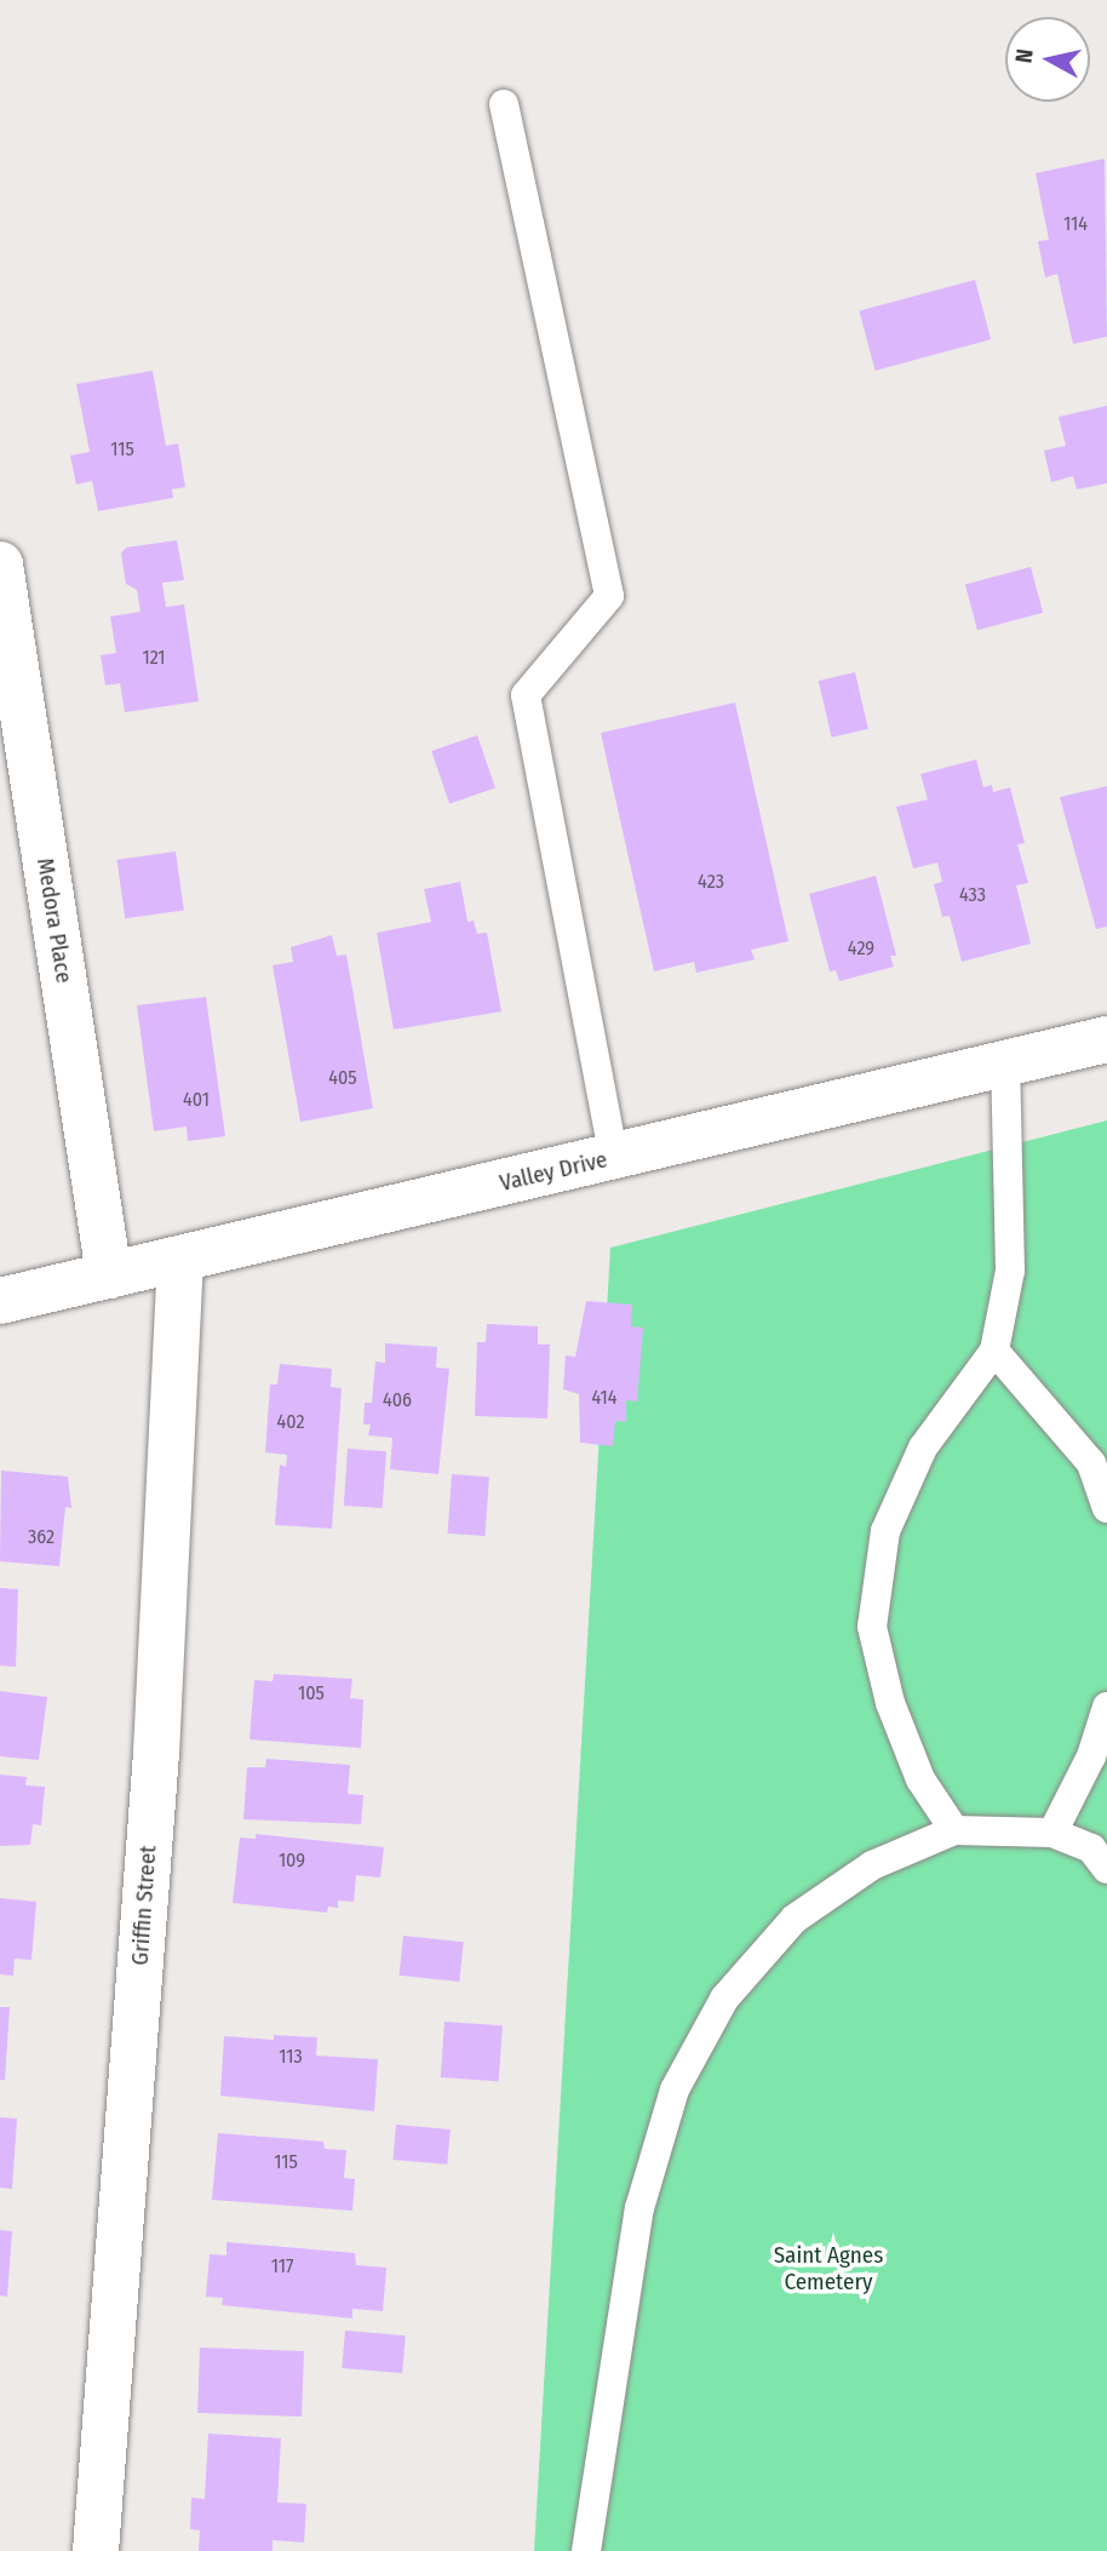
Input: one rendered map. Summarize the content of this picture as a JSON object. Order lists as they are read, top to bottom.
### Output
{
  "streets": {
    "street": ["Medora Place", "Valley Drive", "Griffin Street"]
  },
  "crossings": [
    ["Medora Place", "Valley Drive"],
    ["Valley Drive", "Griffin Street"]
  ],
  "parks": ["Saint Agnes Cemetery"],
  "house_numbers": [
    "114",
    "115",
    "121",
    "423",
    "433",
    "429",
    "405",
    "401",
    "414",
    "406",
    "402",
    "362",
    "105",
    "109",
    "113",
    "115",
    "117"
  ],
  "north": "left"
}
